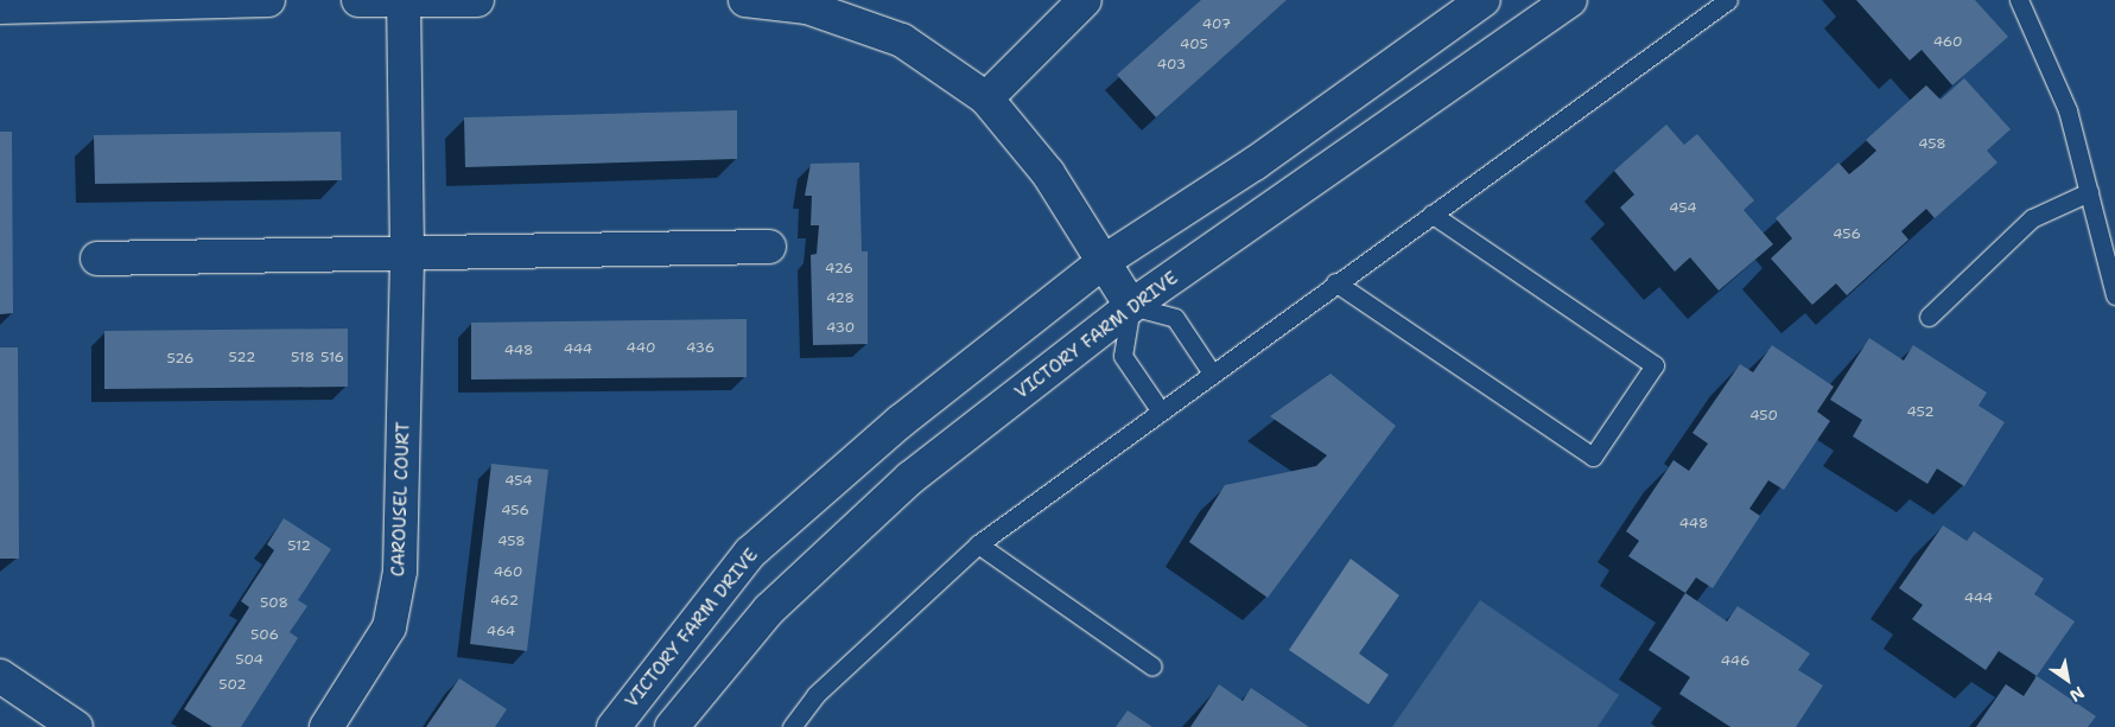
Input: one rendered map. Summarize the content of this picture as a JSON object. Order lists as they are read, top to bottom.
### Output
{
  "streets": {
    "street": ["VICTORY FARM DRIVE", "CAROUSEL COURT"]
  },
  "house_numbers": [
    "407",
    "460",
    "405",
    "403",
    "458",
    "454",
    "456",
    "426",
    "428",
    "430",
    "440",
    "436",
    "444",
    "448",
    "522",
    "518",
    "516",
    "526",
    "452",
    "450",
    "454",
    "456",
    "448",
    "458",
    "512",
    "460",
    "444",
    "462",
    "508",
    "464",
    "506",
    "504",
    "446",
    "502"
  ],
  "north": "bottom right"
}
